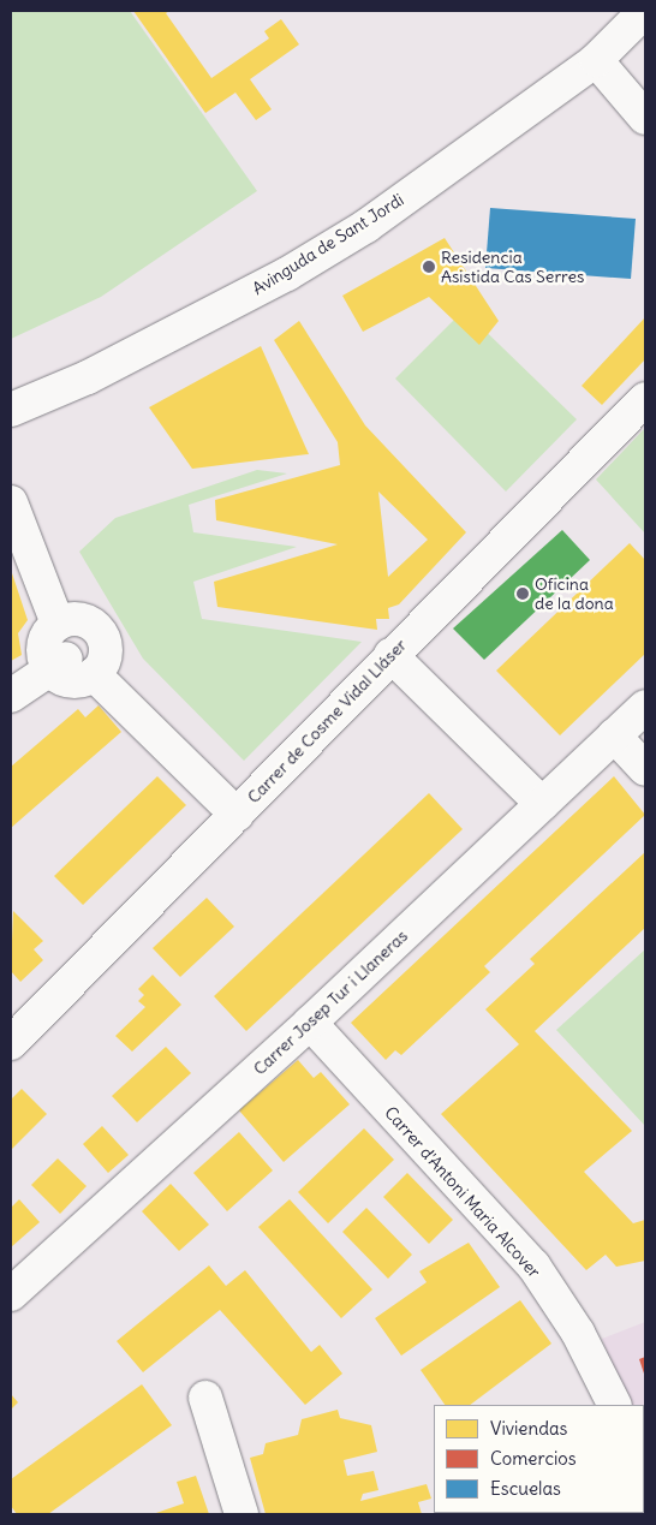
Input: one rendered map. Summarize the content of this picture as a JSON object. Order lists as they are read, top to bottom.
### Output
{
  "streets": {
    "street": [
      "Avinguda de Sant Jordi",
      "Carrer de Cosme Vidal Lláser",
      "Carrer Josep Tur i Llaneras",
      "Carrer d'Antoni Maria Alcover"
    ]
  },
  "crossings": [
    ["Carrer Josep Tur i Llaneras", "Carrer d'Antoni Maria Alcover"]
  ],
  "places": ["Residencia Asistida Cas Serres", "Oficina de la dona"],
  "legend": ["Viviendas", "Comercios", "Escuelas"]
}
